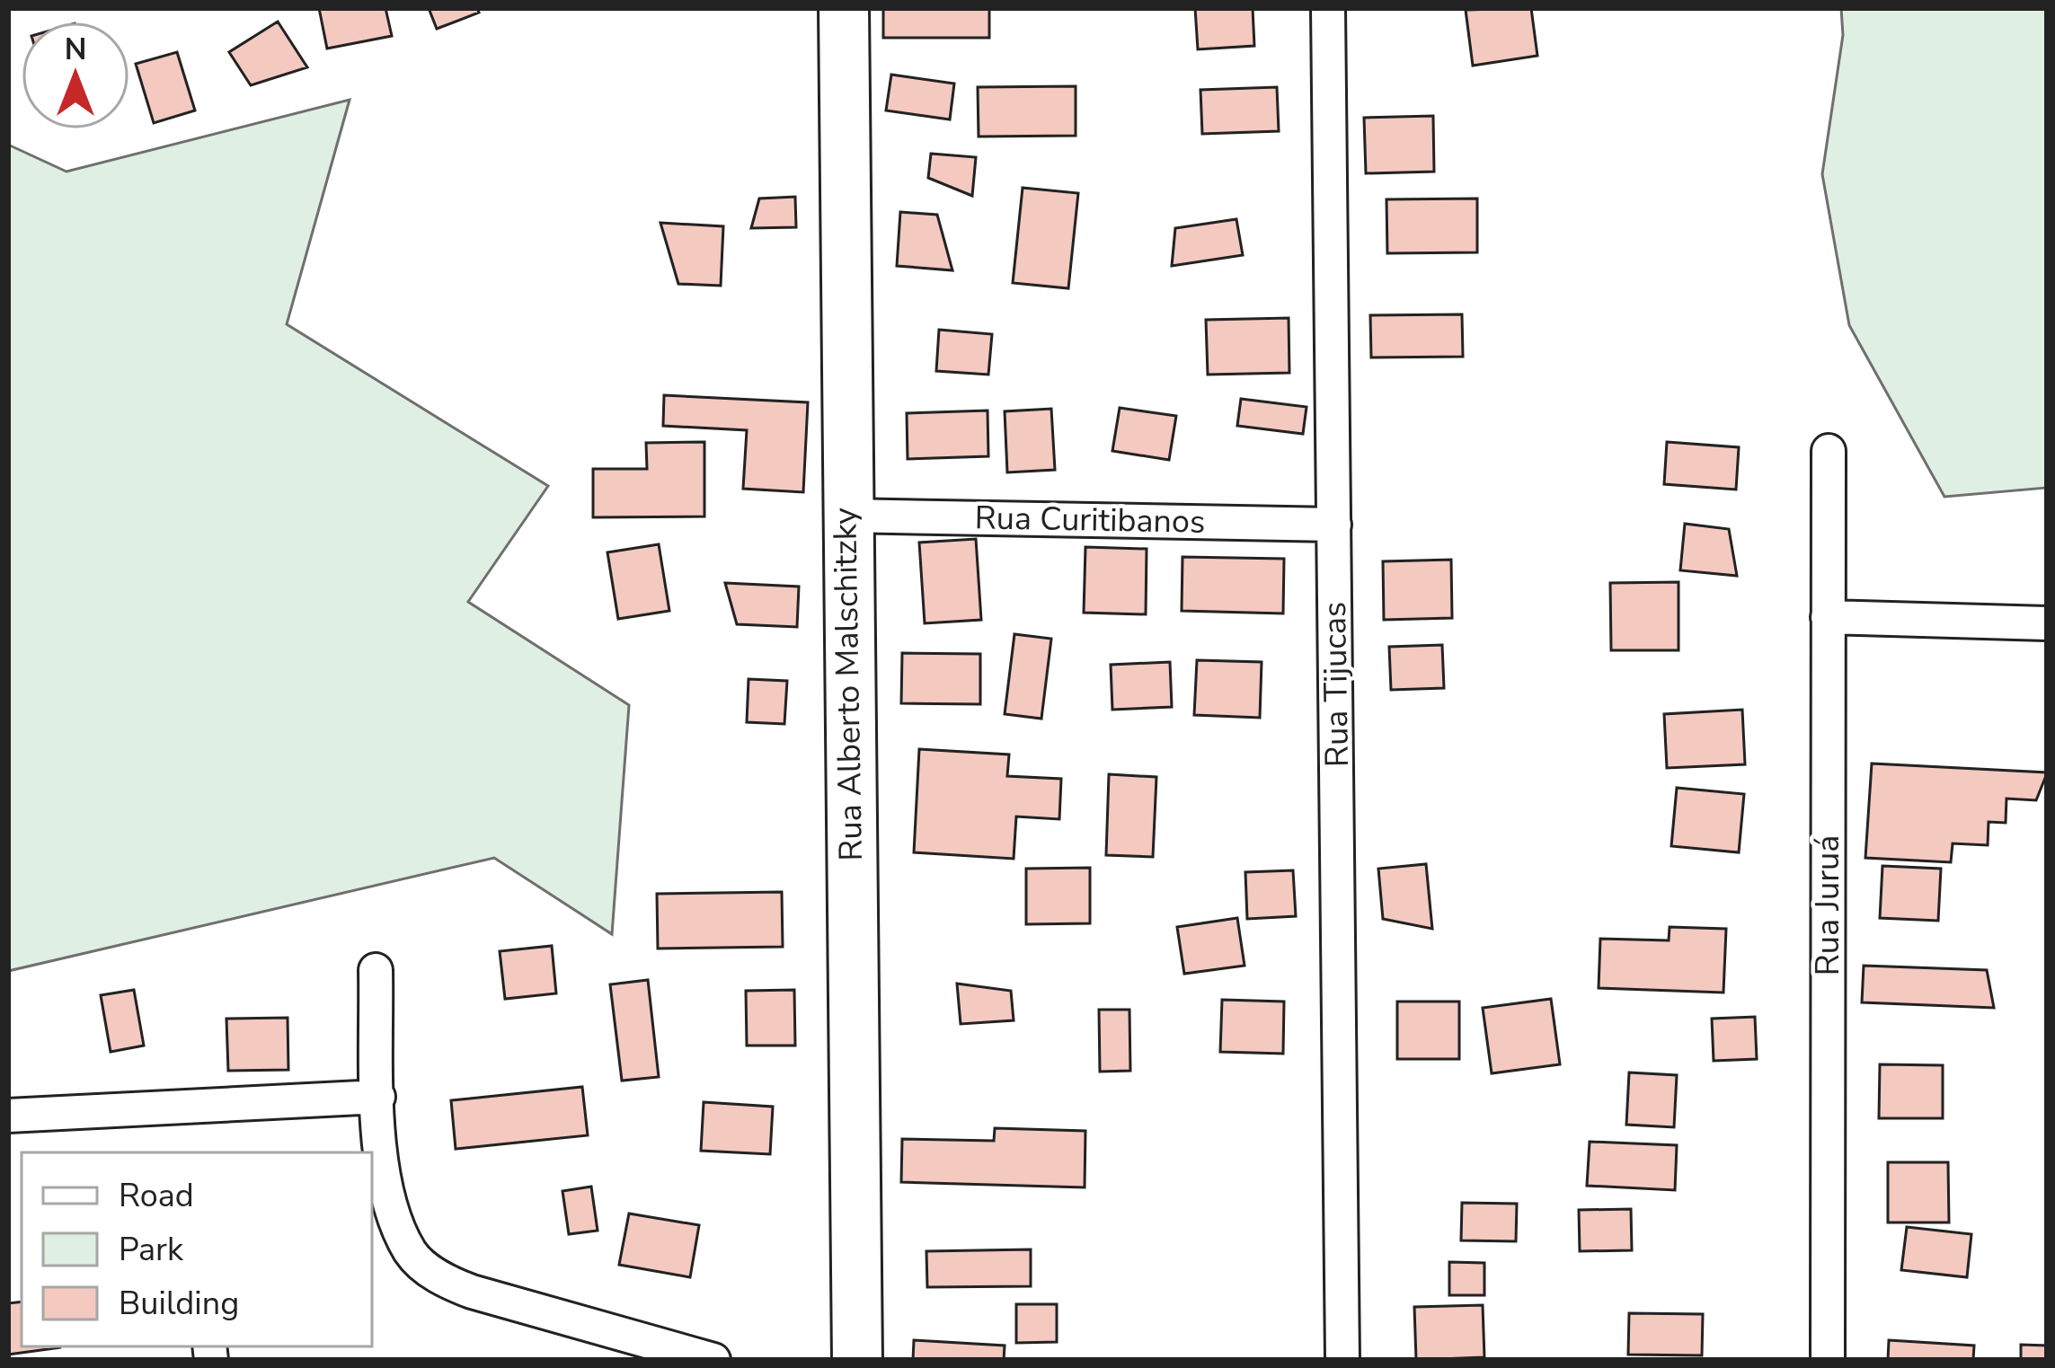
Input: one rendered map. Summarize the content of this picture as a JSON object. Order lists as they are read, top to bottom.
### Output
{
  "streets": {
    "street": [
      "Rua Curitibanos",
      "Rua Alberto Malschitzky",
      "Rua Tijucas",
      "Rua Juruá"
    ]
  },
  "crossings": [
    ["Rua Curitibanos", "Rua Alberto Malschitzky"],
    ["Rua Curitibanos", "Rua Tijucas"]
  ],
  "legend": ["Road", "Park", "Building"],
  "north": "top"
}
